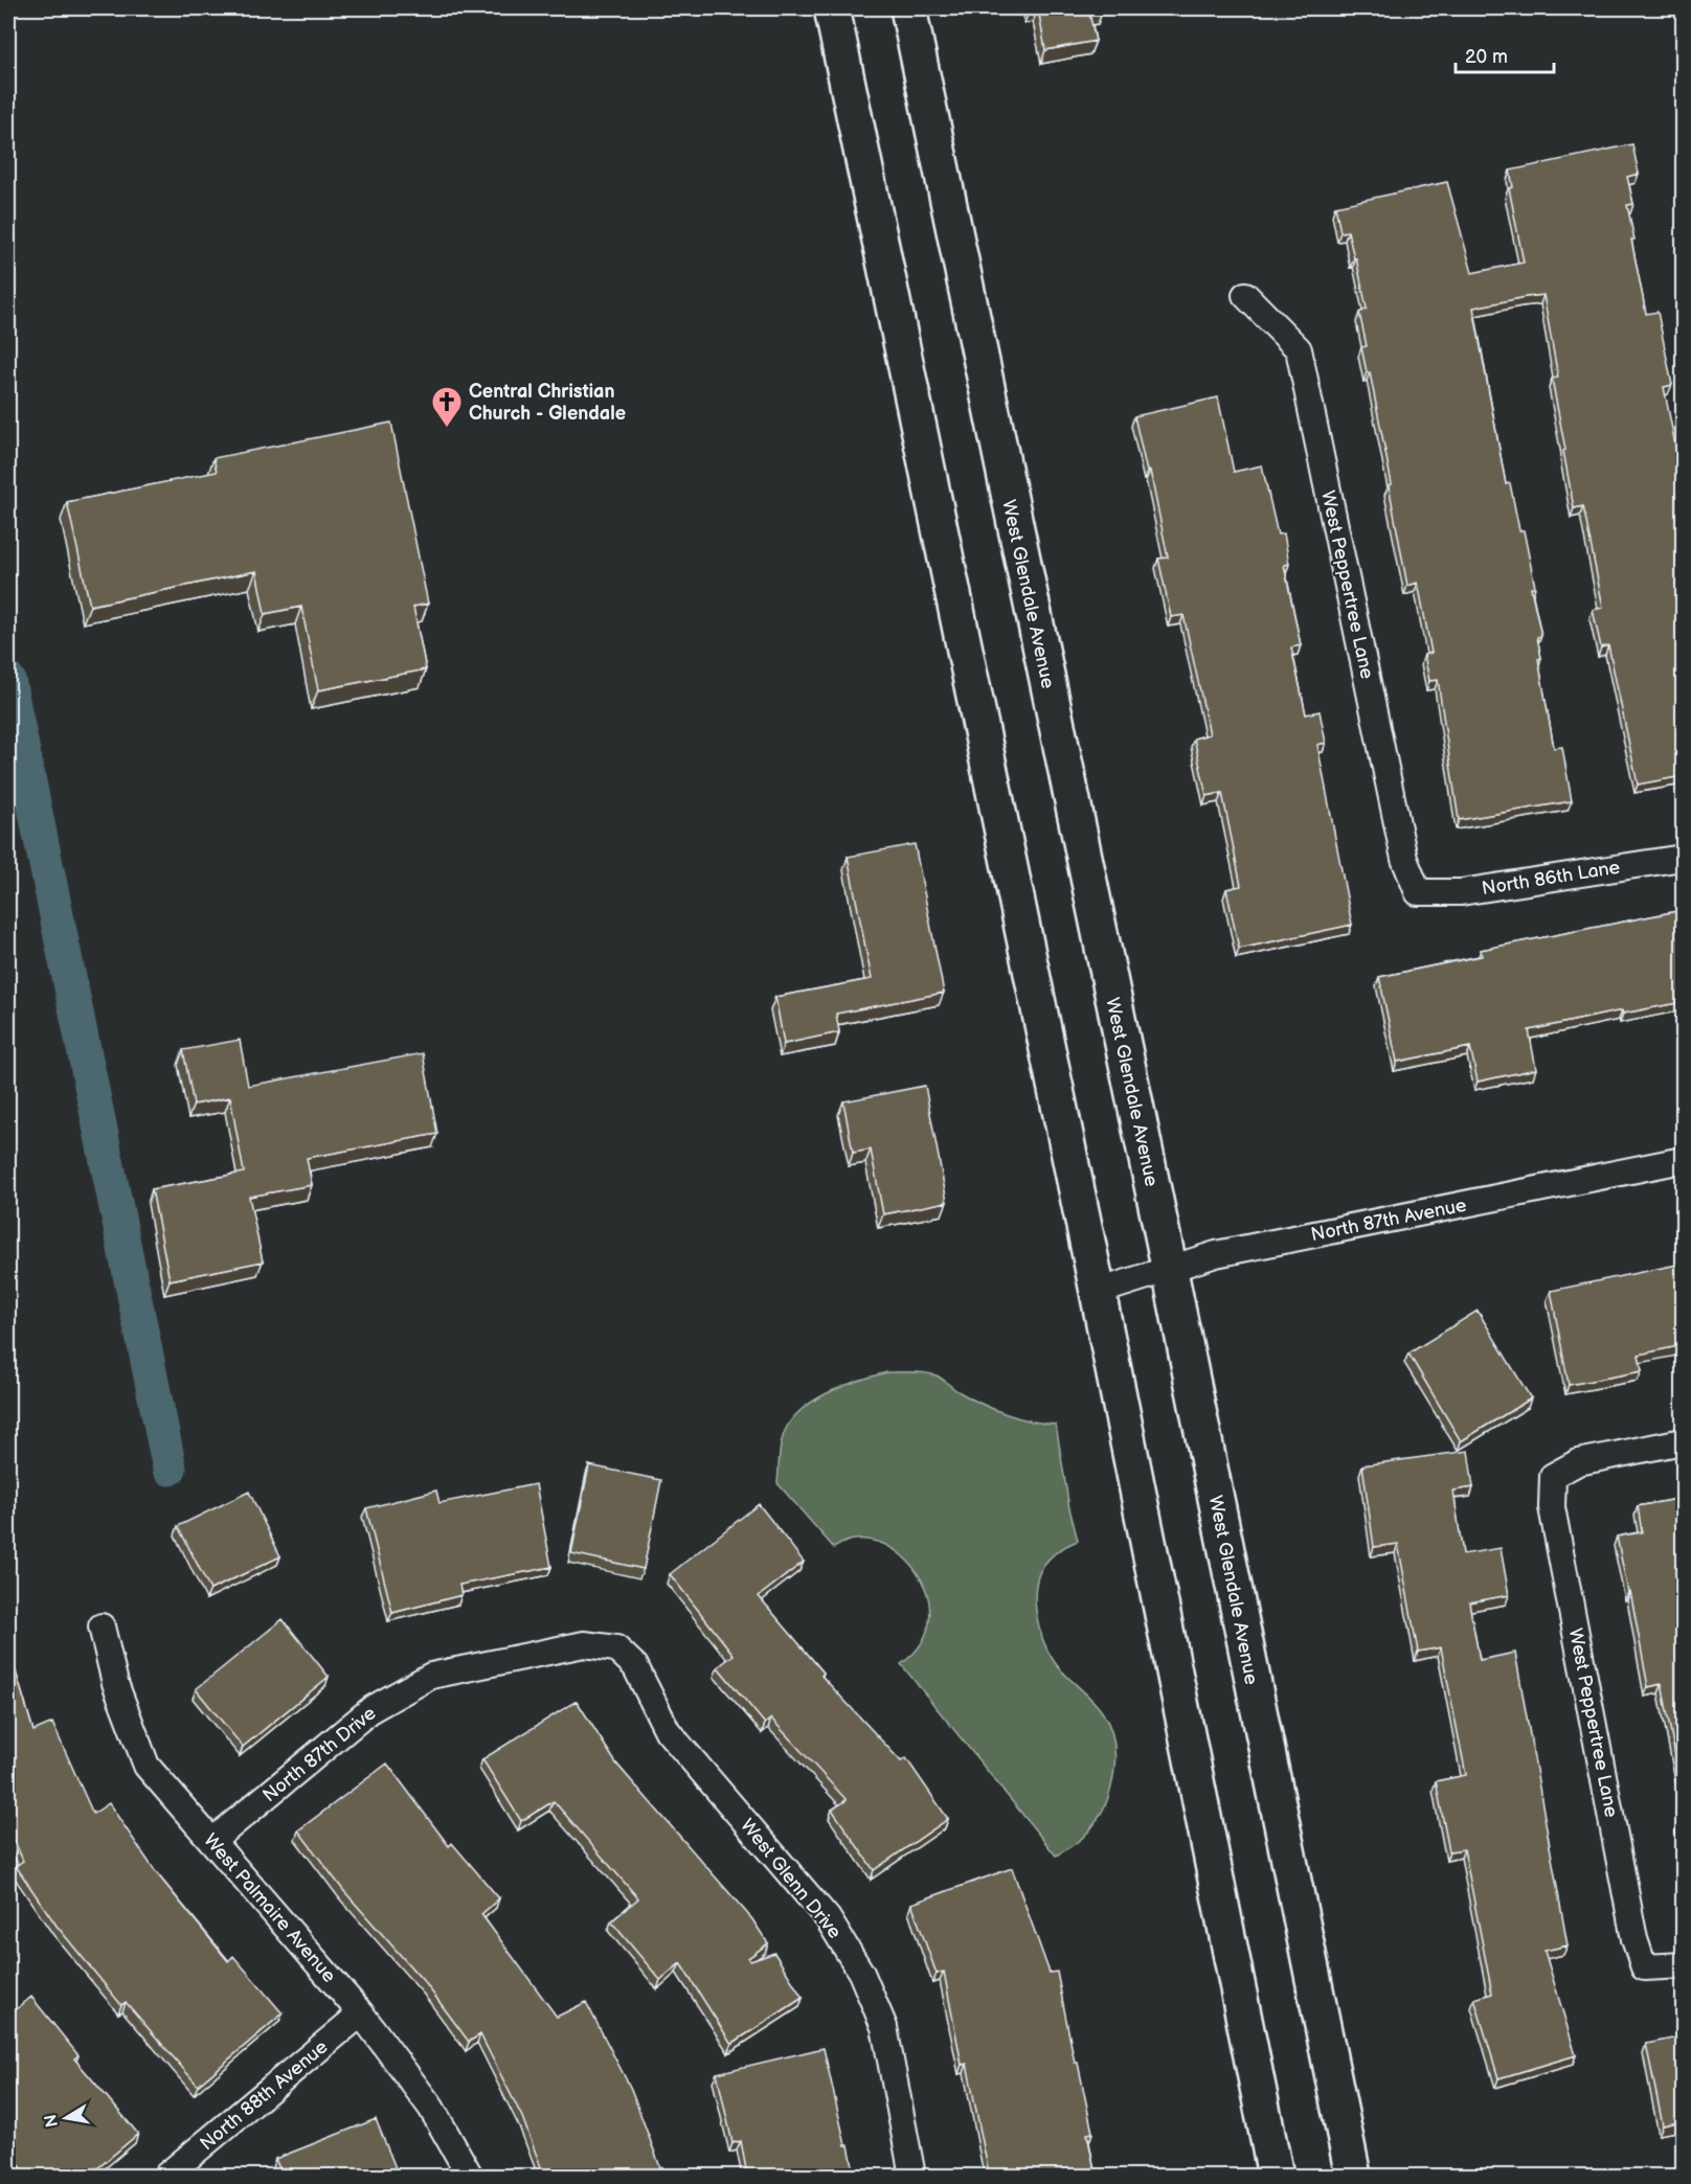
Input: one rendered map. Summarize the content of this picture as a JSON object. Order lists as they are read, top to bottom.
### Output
{
  "streets": {
    "main road": ["West Glendale Avenue"],
    "street": [
      "West Peppertree Lane",
      "North 86th Lane",
      "North 87th Avenue",
      "North 87th Drive",
      "West Glenn Drive",
      "West Palmaire Avenue",
      "North 88th Avenue"
    ]
  },
  "crossings": [
    ["West Peppertree Lane", "North 86th Lane"],
    ["West Glendale Avenue", "North 87th Avenue"],
    ["North 87th Drive", "West Glenn Drive"],
    ["North 87th Drive", "West Palmaire Avenue"],
    ["West Palmaire Avenue", "North 88th Avenue"]
  ],
  "places": {
    "church": ["Central Christian Church - Glendale"]
  },
  "scale_bar": "20 m",
  "north": "left"
}
